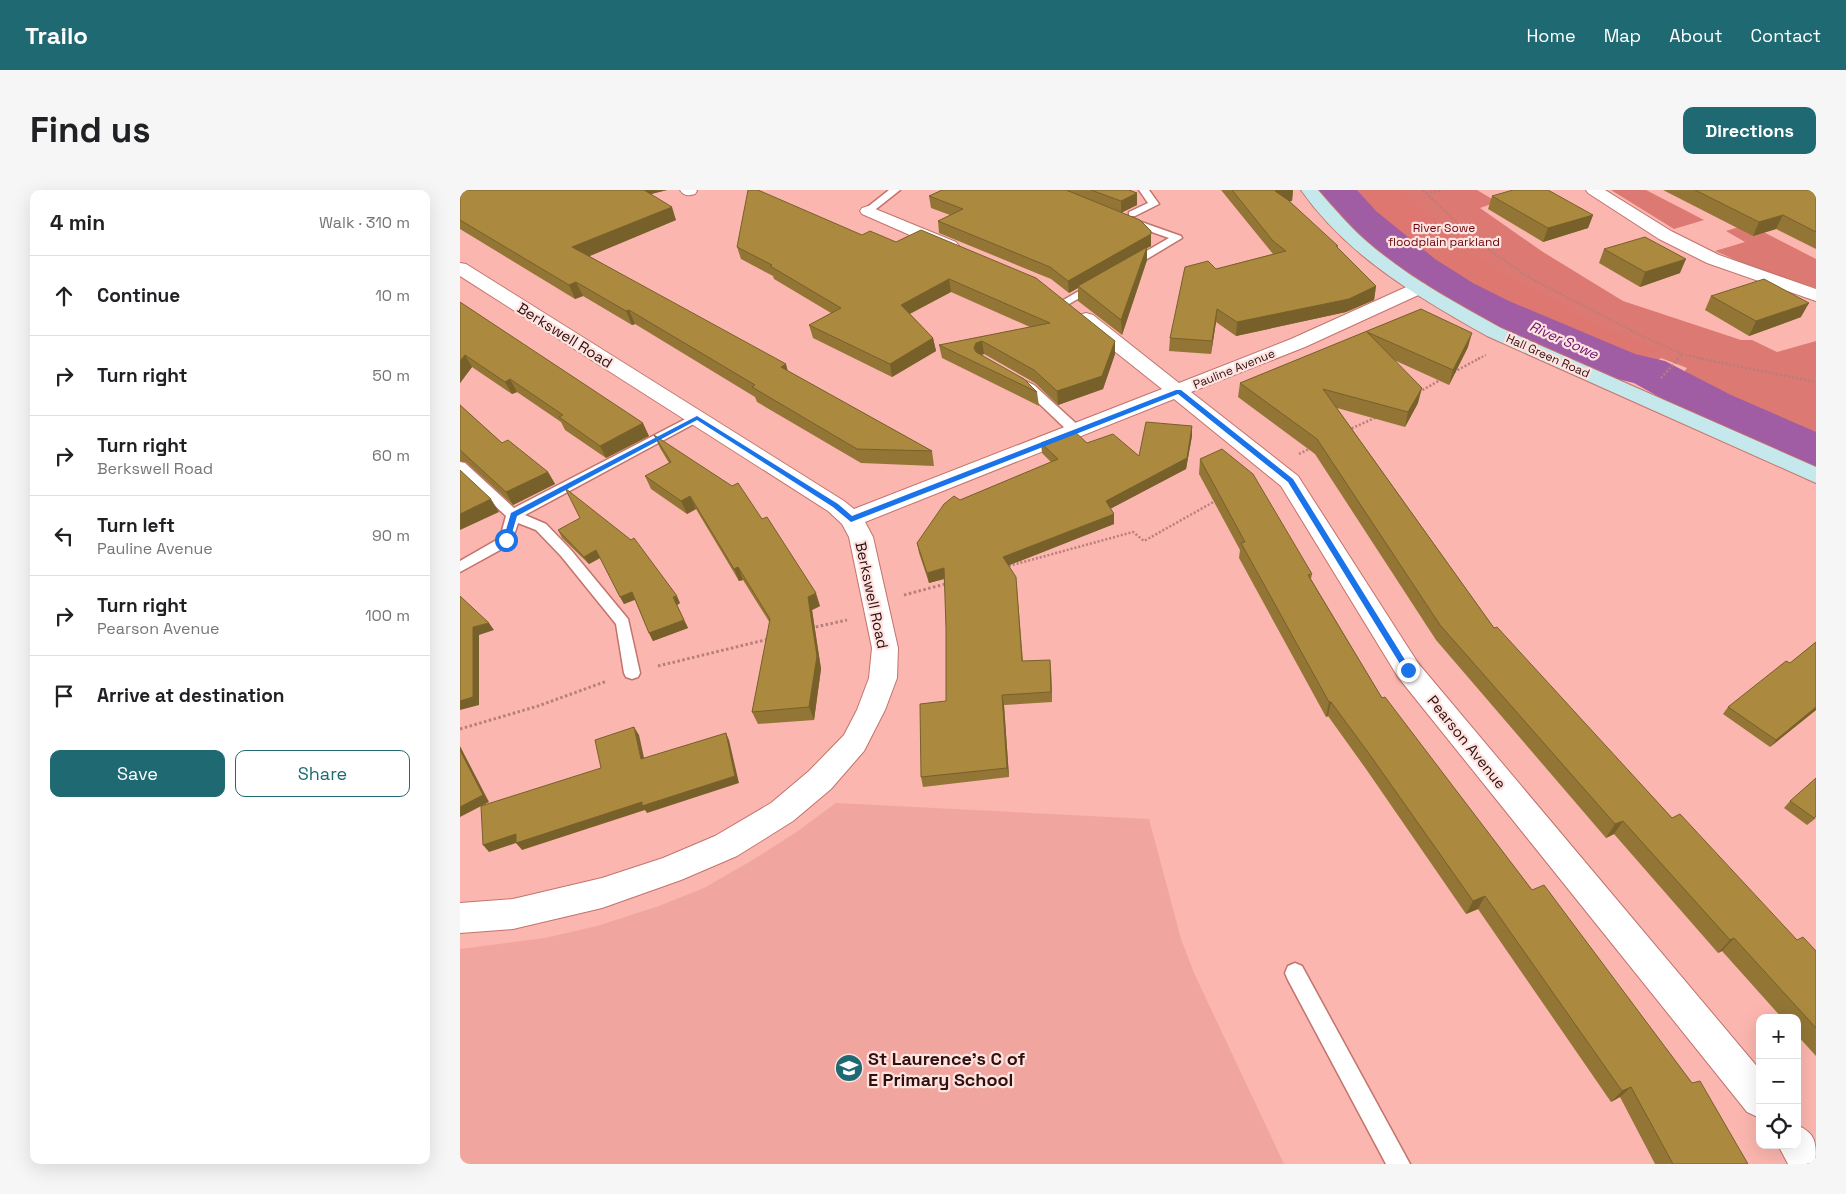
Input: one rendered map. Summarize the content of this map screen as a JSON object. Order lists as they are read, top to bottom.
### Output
{
  "streets": {
    "main road": ["Hall Green Road"],
    "street": ["Berkswell Road", "Pauline Avenue", "Pearson Avenue"]
  },
  "crossings": [
    ["Berkswell Road", "Pauline Avenue"],
    ["Hall Green Road", "Pauline Avenue"],
    ["Pauline Avenue", "Pearson Avenue"]
  ],
  "water": ["River Sowe"],
  "parks": ["River Sowe floodplain parkland"],
  "places": {
    "school or university": ["St Laurence's C of E Primary School"]
  },
  "page": {
    "header": "Trailo",
    "nav": [
      "Home",
      "Map",
      "About",
      "Contact"
    ],
    "buttons": [
      "Directions",
      ["Save", "Share"]
    ],
    "title": "Find us",
    "heading": ["4 min", "Walk · 310 m"],
    "list": [
      ["Continue", "10 m"],
      ["Turn right", "50 m"],
      ["Turn right", "Berkswell Road", "60 m"],
      ["Turn left", "Pauline Avenue", "90 m"],
      ["Turn right", "Pearson Avenue", "100 m"],
      "Arrive at destination"
    ],
    "map_buttons": ["+", "−"]
  }
}
